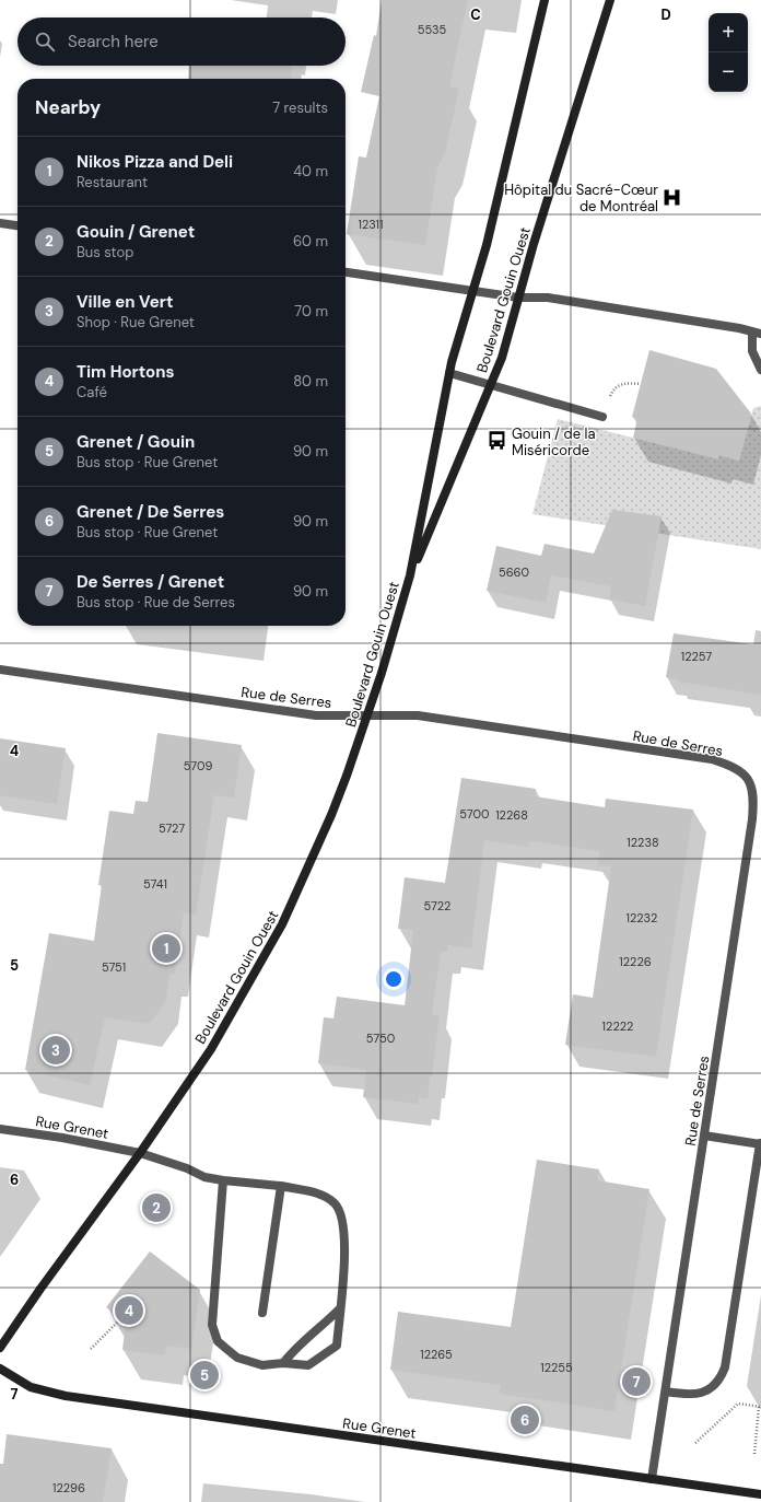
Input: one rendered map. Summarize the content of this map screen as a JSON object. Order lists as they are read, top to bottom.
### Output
{
  "streets": {
    "street": ["Boulevard Gouin Ouest", "Rue de Serres", "Rue Grenet"]
  },
  "crossings": [
    ["Boulevard Gouin Ouest", "Rue de Serres"],
    ["Boulevard Gouin Ouest", "Rue Grenet"],
    ["Rue de Serres", "Rue Grenet"]
  ],
  "places": {
    "hospital": ["Hôpital du Sacré-Cœur de Montréal"],
    "bus stop": ["Gouin / de la Miséricorde"]
  },
  "house_numbers": [
    "5535",
    "12311",
    "5660",
    "12257",
    "5709",
    "5700",
    "12268",
    "5727",
    "12238",
    "5741",
    "5722",
    "12232",
    "12226",
    "5751",
    "12222",
    "5750",
    "12265",
    "12255",
    "12296"
  ],
  "page": {
    "map_buttons": ["+", "−"],
    "search": "Search here",
    "heading": ["Nearby", "7 results"],
    "list": [
      {
        "mark": "1",
        "name": "Nikos Pizza and Deli",
        "note": "Restaurant",
        "value": "40 m"
      },
      {
        "mark": "2",
        "name": "Gouin / Grenet",
        "note": "Bus stop",
        "value": "60 m"
      },
      {
        "mark": "3",
        "name": "Ville en Vert",
        "note": "Shop · Rue Grenet",
        "value": "70 m"
      },
      {
        "mark": "4",
        "name": "Tim Hortons",
        "note": "Café",
        "value": "80 m"
      },
      {
        "mark": "5",
        "name": "Grenet / Gouin",
        "note": "Bus stop · Rue Grenet",
        "value": "90 m"
      },
      {
        "mark": "6",
        "name": "Grenet / De Serres",
        "note": "Bus stop · Rue Grenet",
        "value": "90 m"
      },
      {
        "mark": "7",
        "name": "De Serres / Grenet",
        "note": "Bus stop · Rue de Serres",
        "value": "90 m"
      }
    ],
    "pins": [
      "1",
      "3",
      "2",
      "4",
      "5",
      "7",
      "6"
    ]
  },
  "grid": {
    "columns": ["C", "D"],
    "rows": [
      "4",
      "5",
      "6",
      "7"
    ]
  }
}
